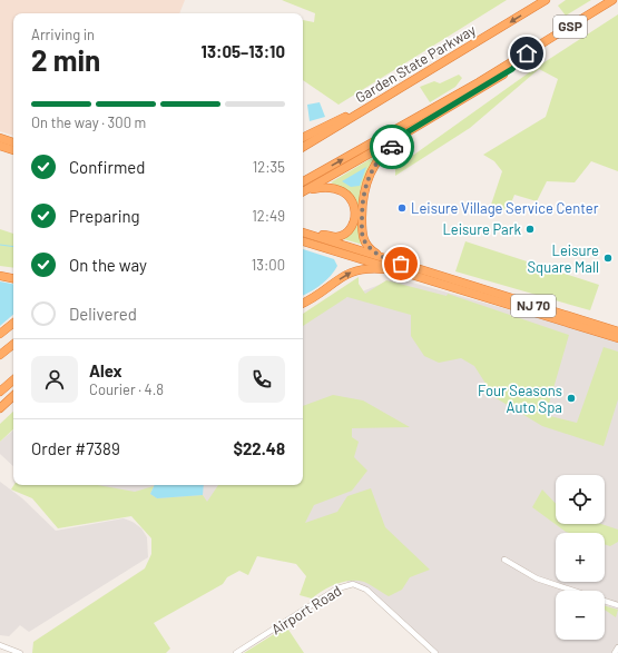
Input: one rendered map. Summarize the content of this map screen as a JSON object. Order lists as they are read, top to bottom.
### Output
{
  "streets": {
    "highway": ["GSP", "Garden State Parkway", "NJ 70"],
    "street": ["Airport Road"]
  },
  "places": [
    "Leisure Village Service Center",
    "Leisure Park",
    "Leisure Square Mall",
    "Four Seasons Auto Spa"
  ],
  "page": {
    "heading": ["2 min", "Arriving in", "13:05–13:10"],
    "panel": [
      "Alex",
      "Courier · 4.8",
      "Order #7389",
      "$22.48"
    ],
    "bar": "On the way · 300 m",
    "list": [
      ["Confirmed", "12:35"],
      ["Preparing", "12:49"],
      ["On the way", "13:00"],
      "Delivered"
    ],
    "map_buttons": ["+", "−"]
  }
}
